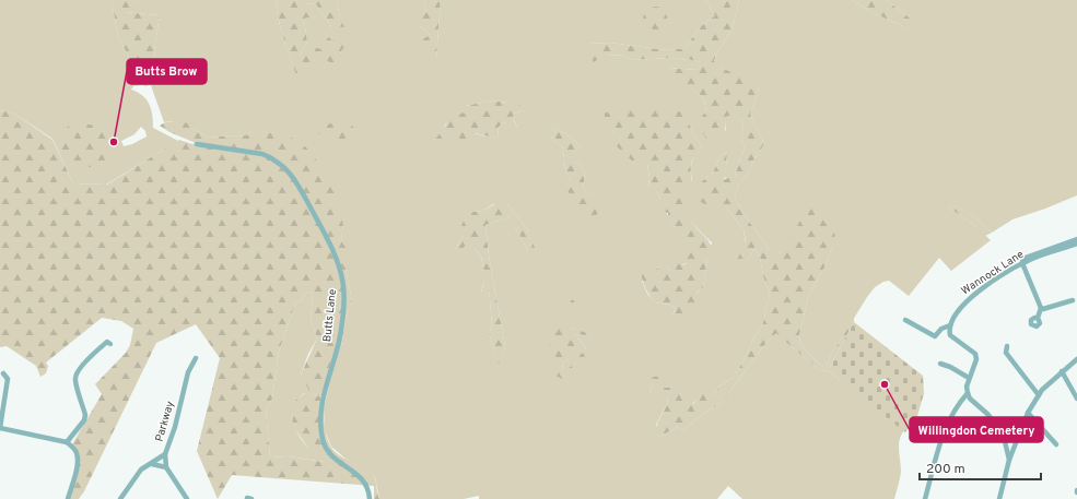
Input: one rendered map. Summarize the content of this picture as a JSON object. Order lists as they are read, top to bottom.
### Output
{
  "streets": {
    "street": ["Wannock Lane", "Butts Lane", "Parkway"]
  },
  "places": ["Butts Brow", "Willingdon Cemetery"],
  "scale_bar": "200 m"
}
